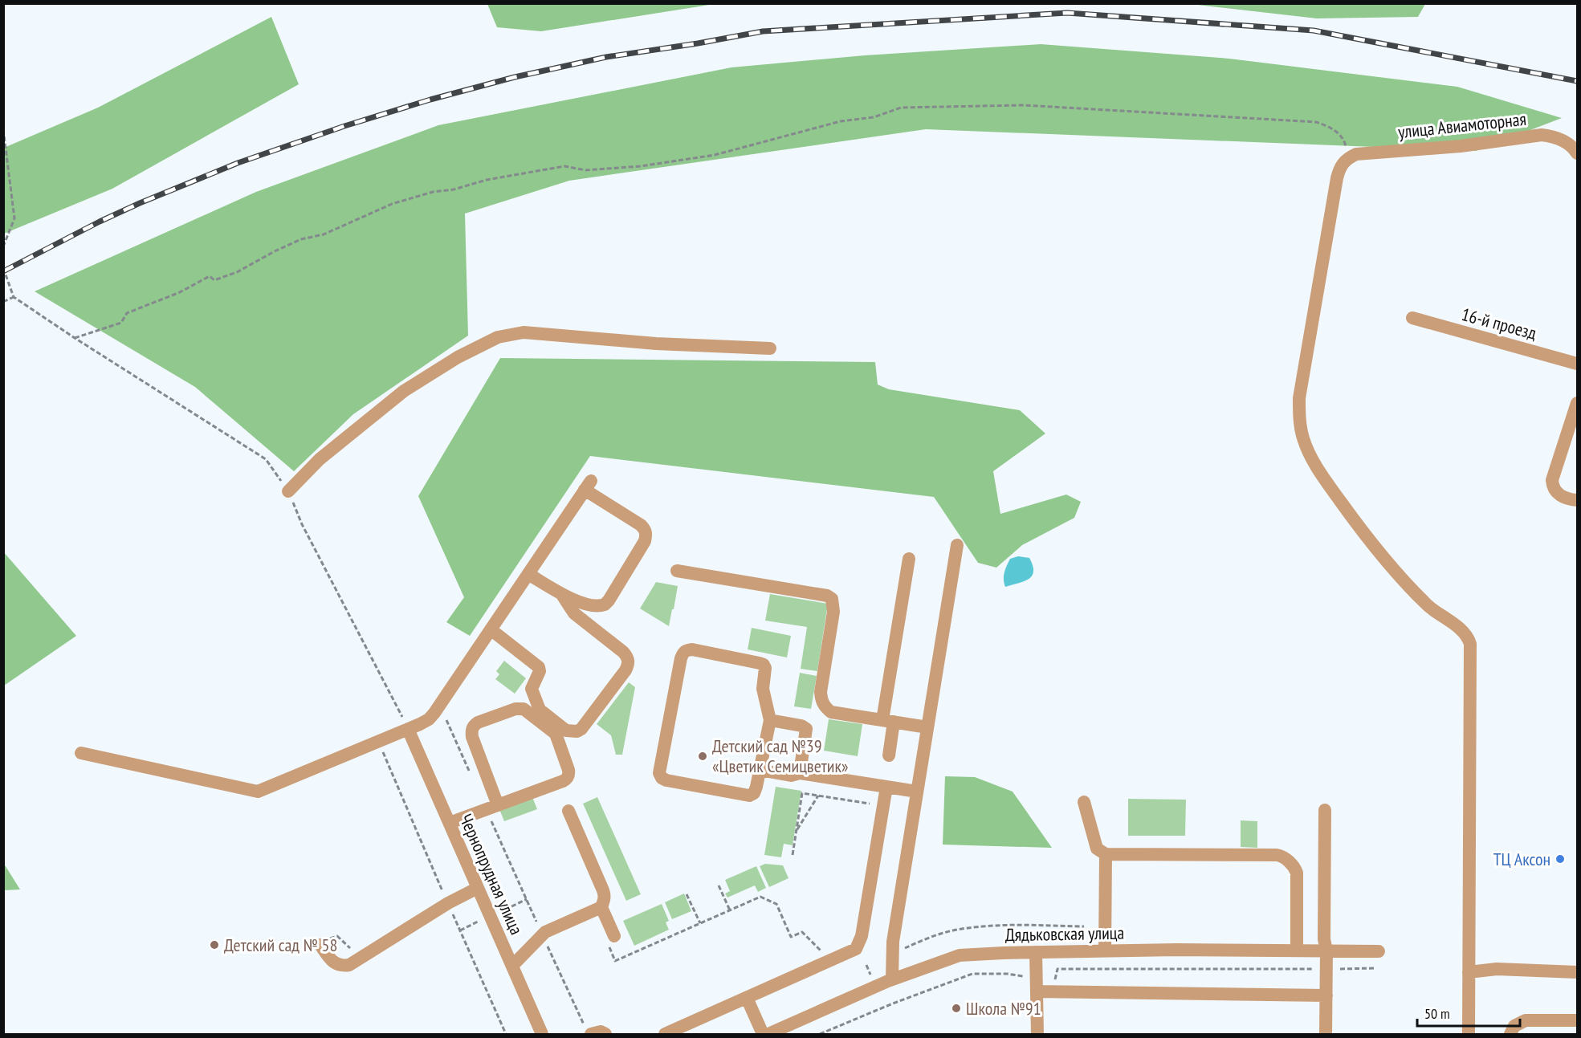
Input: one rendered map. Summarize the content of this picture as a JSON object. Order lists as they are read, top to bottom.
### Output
{
  "streets": {
    "street": [
      "улица Авиамоторная",
      "16-й проезд",
      "Чернопрудная улица",
      "Дядьковская улица"
    ]
  },
  "places": [
    "Детский сад №39 «Цветик Семицветик»",
    "ТЦ Аксон",
    "Детский сад № 58",
    "Школа №91"
  ],
  "scale_bar": "50 m"
}
